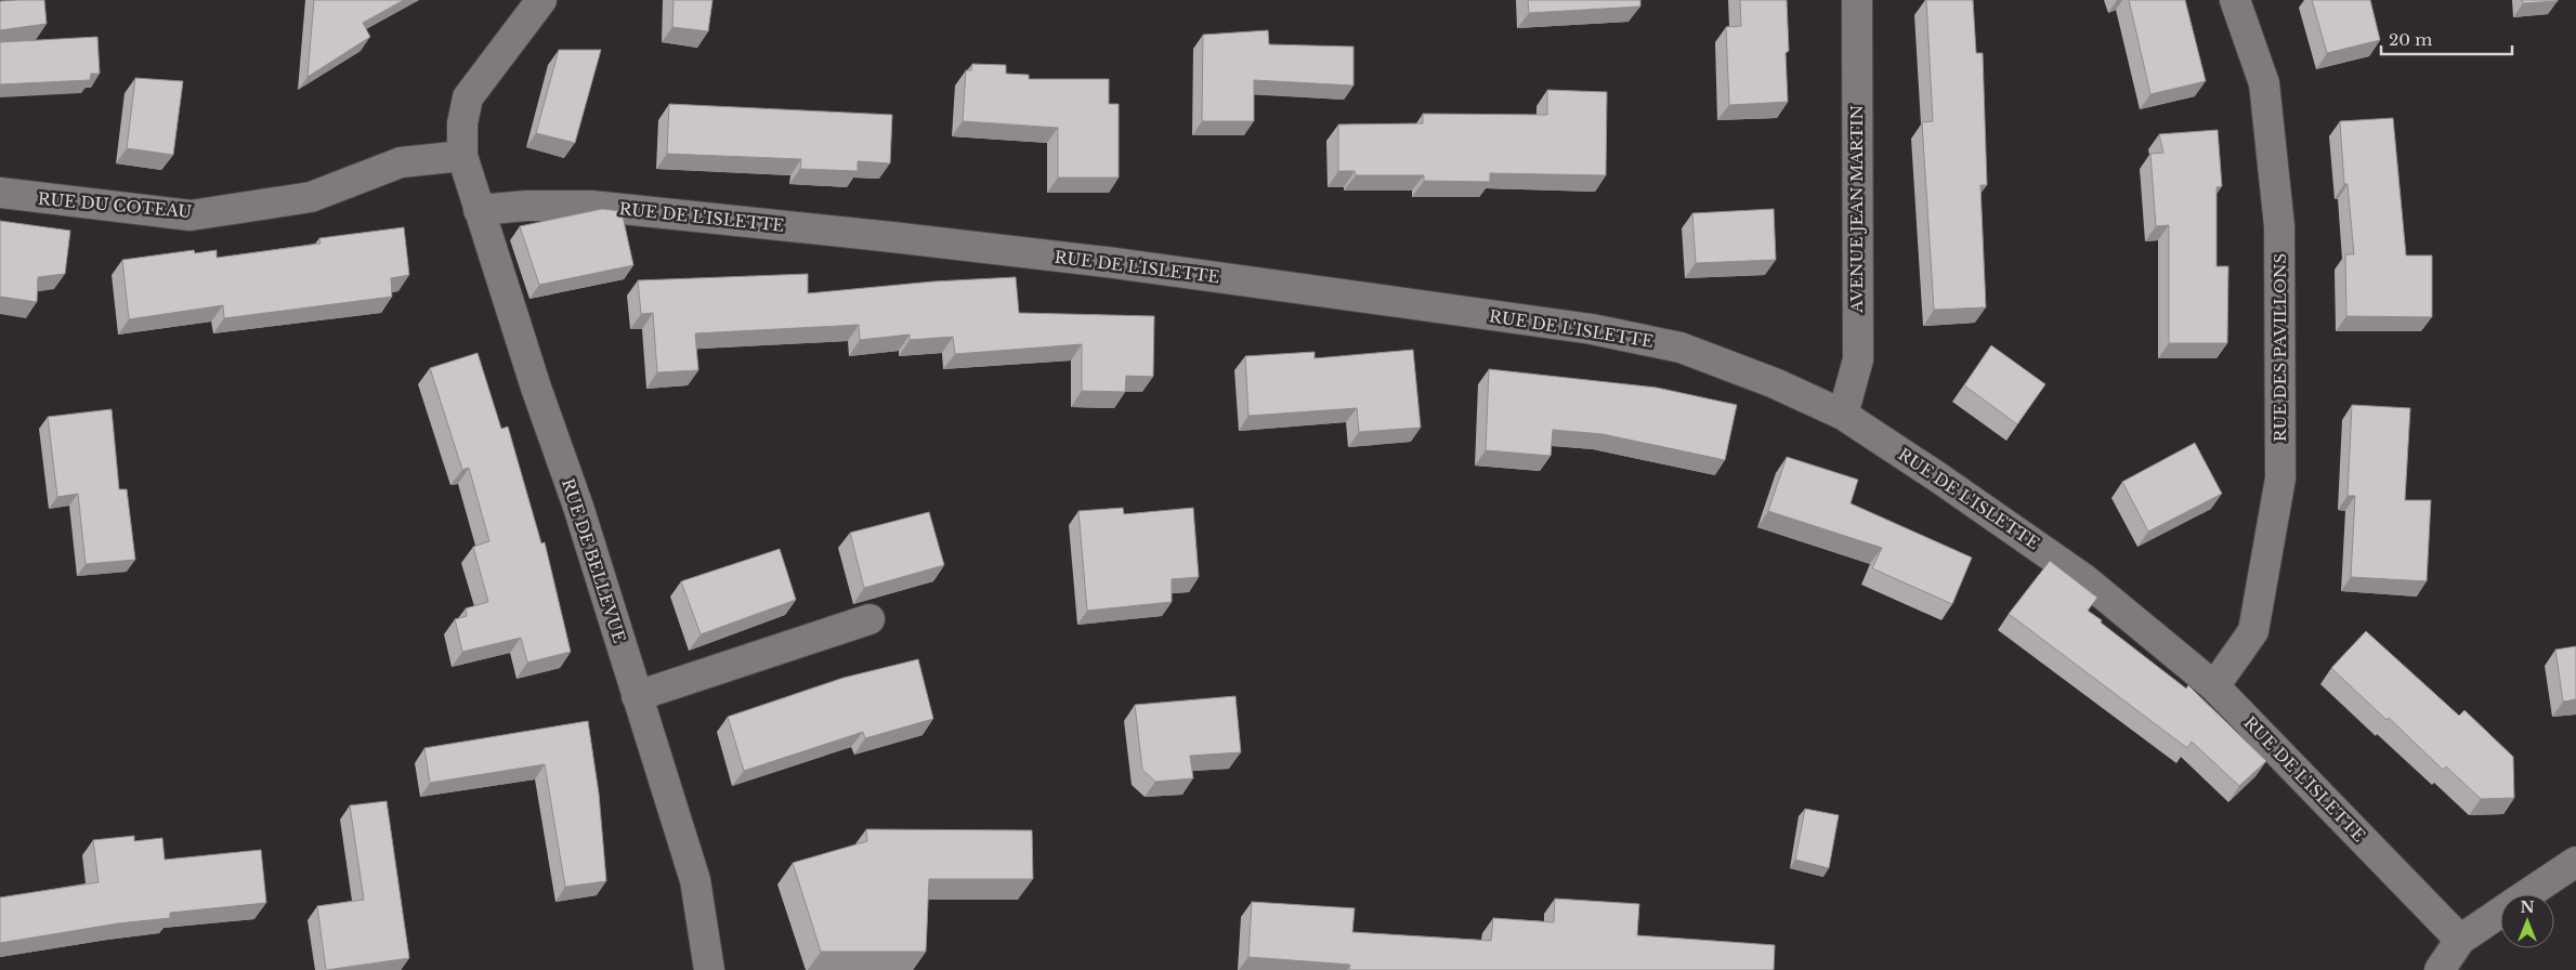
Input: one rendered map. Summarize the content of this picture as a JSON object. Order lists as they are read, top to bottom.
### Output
{
  "streets": {
    "street": [
      "RUE DU COTEAU",
      "AVENUE JEAN MARTIN",
      "RUE DE L'ISLETTE",
      "RUE DES PAVILLONS",
      "RUE DE BELLEVUE"
    ]
  },
  "crossings": [
    ["RUE DU COTEAU", "RUE DE BELLEVUE"],
    ["AVENUE JEAN MARTIN", "RUE DE L'ISLETTE"],
    ["RUE DE L'ISLETTE", "RUE DES PAVILLONS"],
    ["RUE DE L'ISLETTE", "RUE DE BELLEVUE"]
  ],
  "scale_bar": "20 m",
  "north": "top"
}
